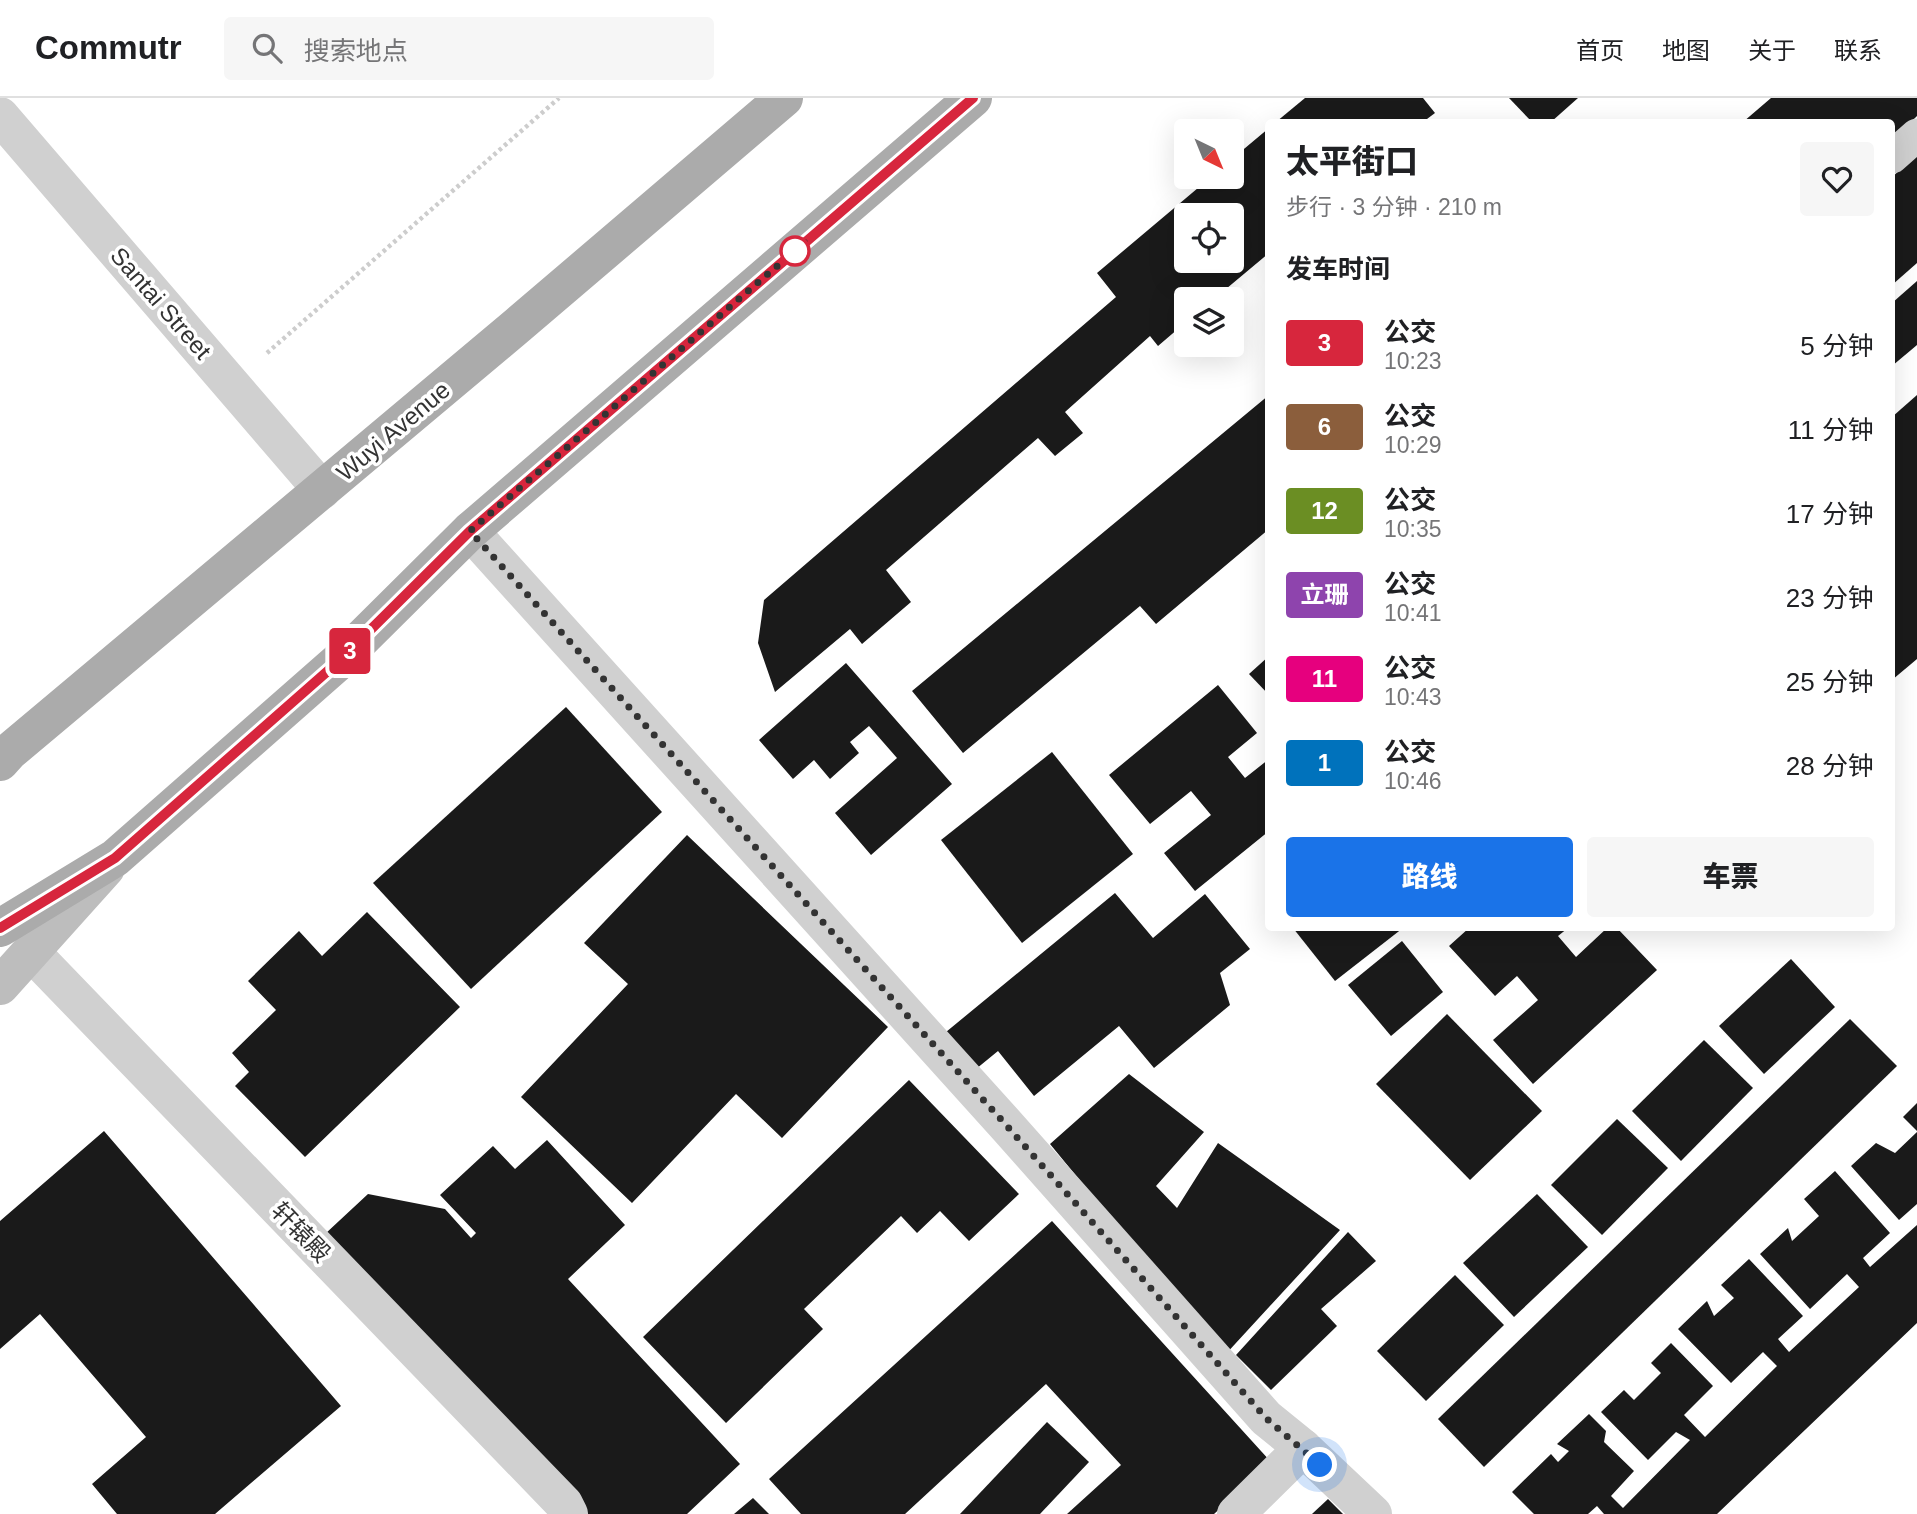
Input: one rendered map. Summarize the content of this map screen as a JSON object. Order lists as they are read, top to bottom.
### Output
{
  "streets": {
    "main road": ["Wuyi Avenue"],
    "street": ["Santai Street", "轩辕殿"]
  },
  "crossings": [
    ["Santai Street", "Wuyi Avenue"]
  ],
  "lines": ["bus line 3"],
  "north": "bottom right",
  "page": {
    "header": "Commutr",
    "search": "搜索地点",
    "nav": [
      "首页",
      "地图",
      "关于",
      "联系"
    ],
    "on_map": "3",
    "heading": [
      ["太平街口", "步行 · 3 分钟 · 210 m"],
      "发车时间"
    ],
    "list": [
      {
        "mark": "3",
        "name": "公交",
        "note": "10:23",
        "value": "5 分钟"
      },
      {
        "mark": "6",
        "name": "公交",
        "note": "10:29",
        "value": "11 分钟"
      },
      {
        "mark": "12",
        "name": "公交",
        "note": "10:35",
        "value": "17 分钟"
      },
      {
        "mark": "立珊",
        "name": "公交",
        "note": "10:41",
        "value": "23 分钟"
      },
      {
        "mark": "11",
        "name": "公交",
        "note": "10:43",
        "value": "25 分钟"
      },
      {
        "mark": "1",
        "name": "公交",
        "note": "10:46",
        "value": "28 分钟"
      }
    ],
    "buttons": ["路线", "车票"]
  }
}
